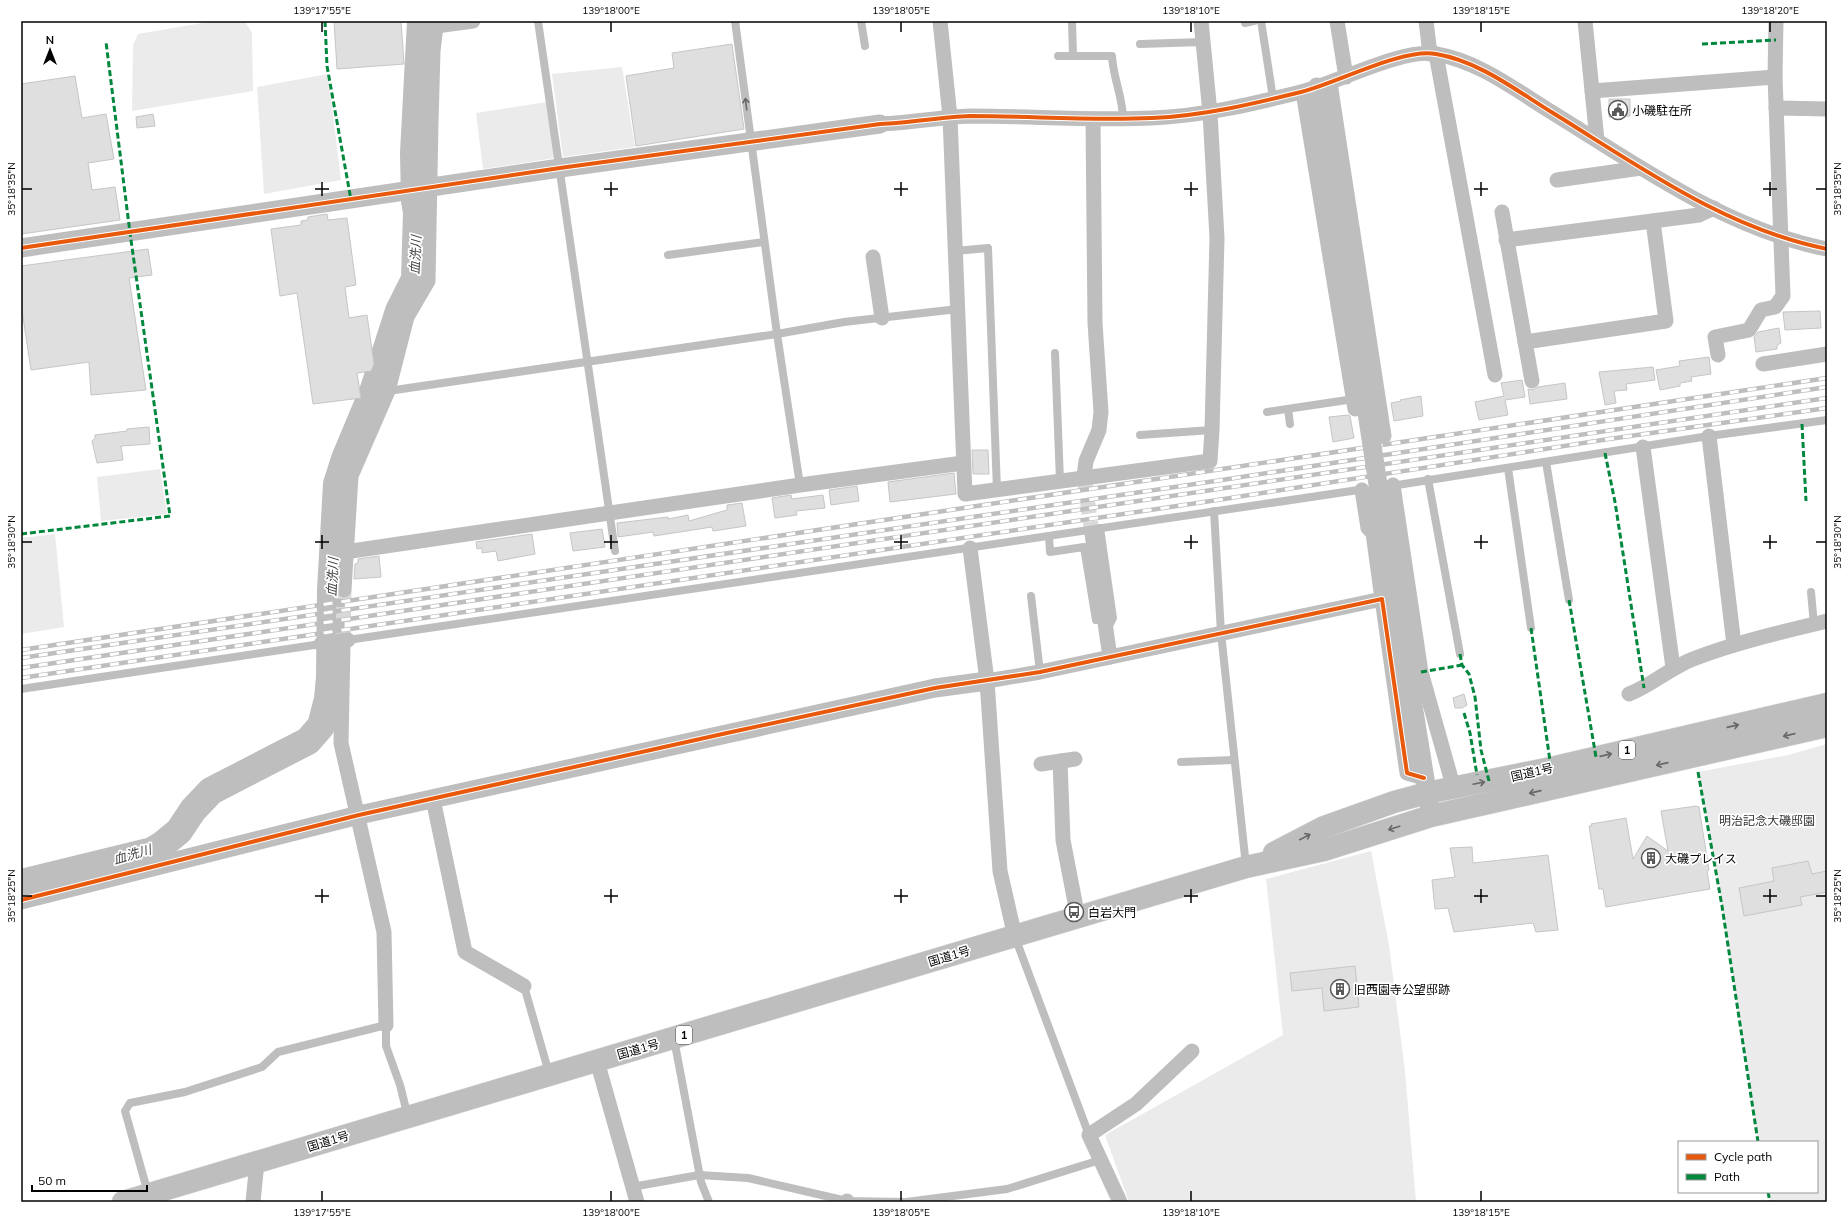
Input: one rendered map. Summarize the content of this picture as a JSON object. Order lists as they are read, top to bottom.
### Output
{
  "streets": {
    "highway": ["1", "国道1号"]
  },
  "water": ["血洗川"],
  "parks": ["明治記念大磯邸園"],
  "places": {
    "public building": ["小磯駐在所"],
    "building": ["大磯プレイス", "旧西園寺公望邸跡"],
    "bus stop": ["白岩大門"]
  },
  "legend": ["Cycle path", "Path"],
  "scale_bar": "50 m",
  "north": "top",
  "coordinates": [
    "139°17'55\"E",
    "139°18'00\"E",
    "139°18'05\"E",
    "139°18'10\"E",
    "139°18'15\"E",
    "139°18'20\"E",
    "35°18'35\"N",
    "35°18'30\"N",
    "35°18'25\"N"
  ]
}
